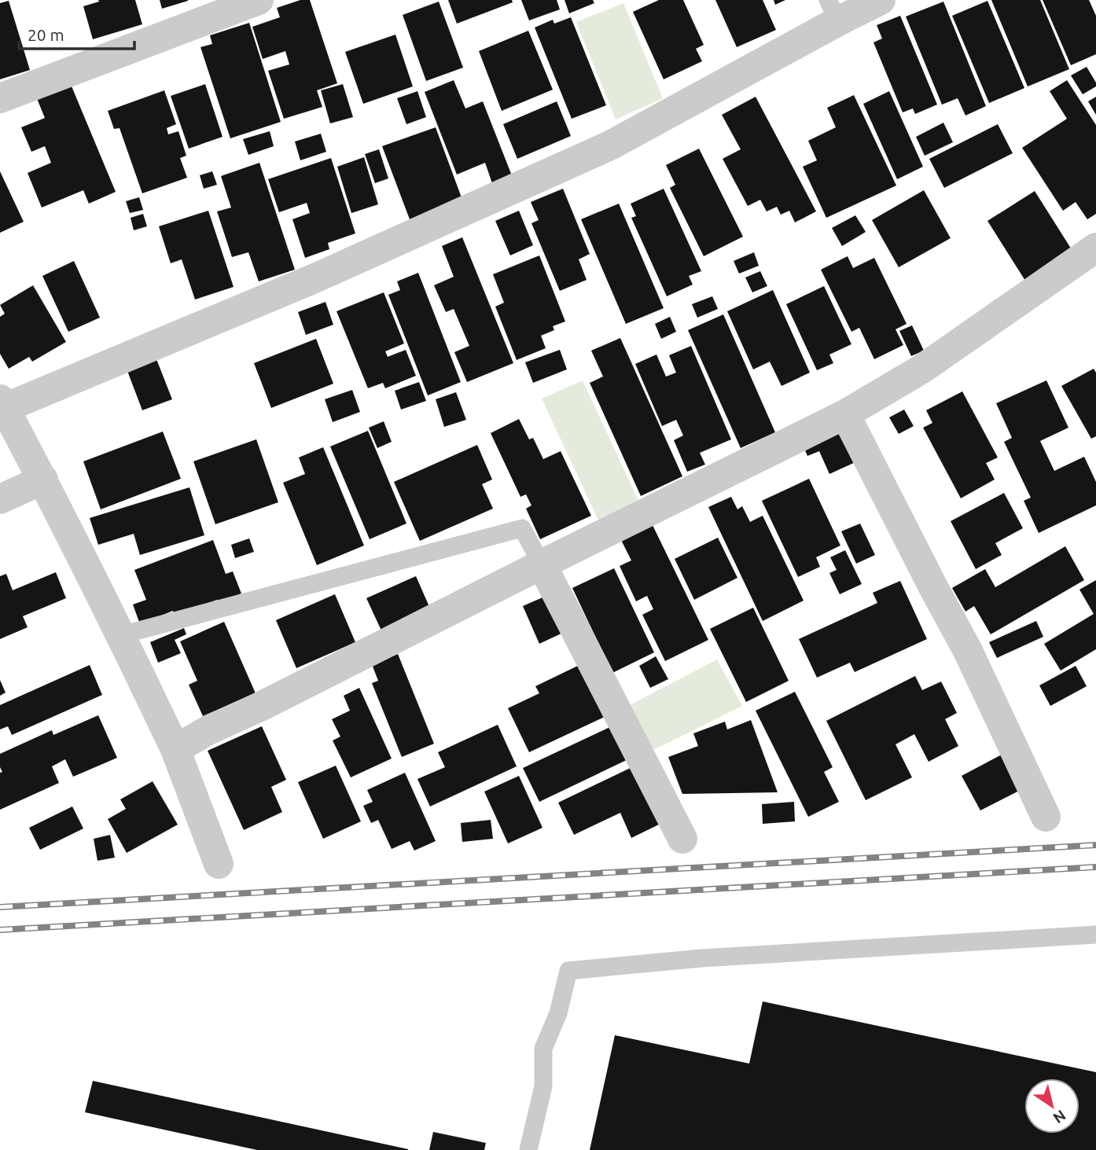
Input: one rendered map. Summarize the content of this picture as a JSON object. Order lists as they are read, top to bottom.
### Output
{
  "scale_bar": "20 m",
  "north": "bottom right"
}
